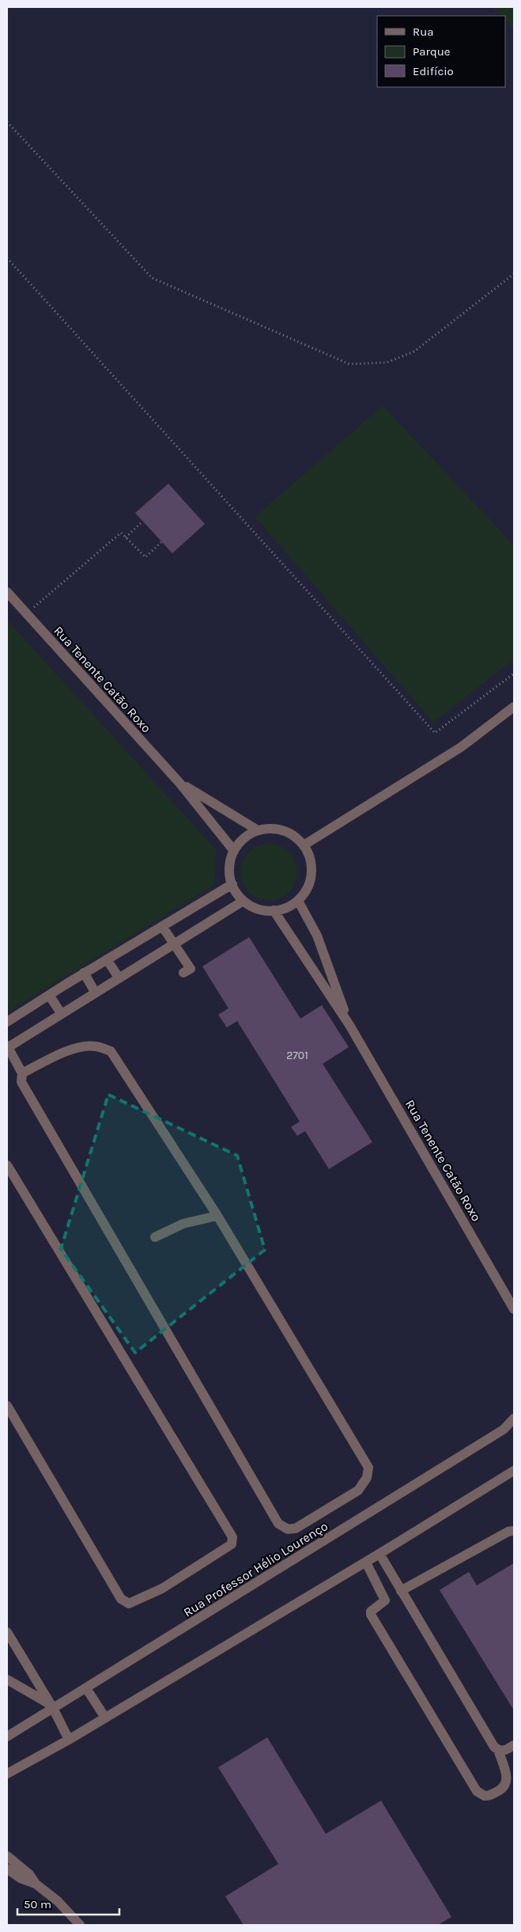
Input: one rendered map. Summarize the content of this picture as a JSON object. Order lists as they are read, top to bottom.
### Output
{
  "streets": {
    "street": ["Rua Tenente Catão Roxo", "Rua Professor Hélio Lourenço"]
  },
  "house_numbers": ["2701"],
  "legend": ["Rua", "Parque", "Edifício"],
  "scale_bar": "50 m"
}
